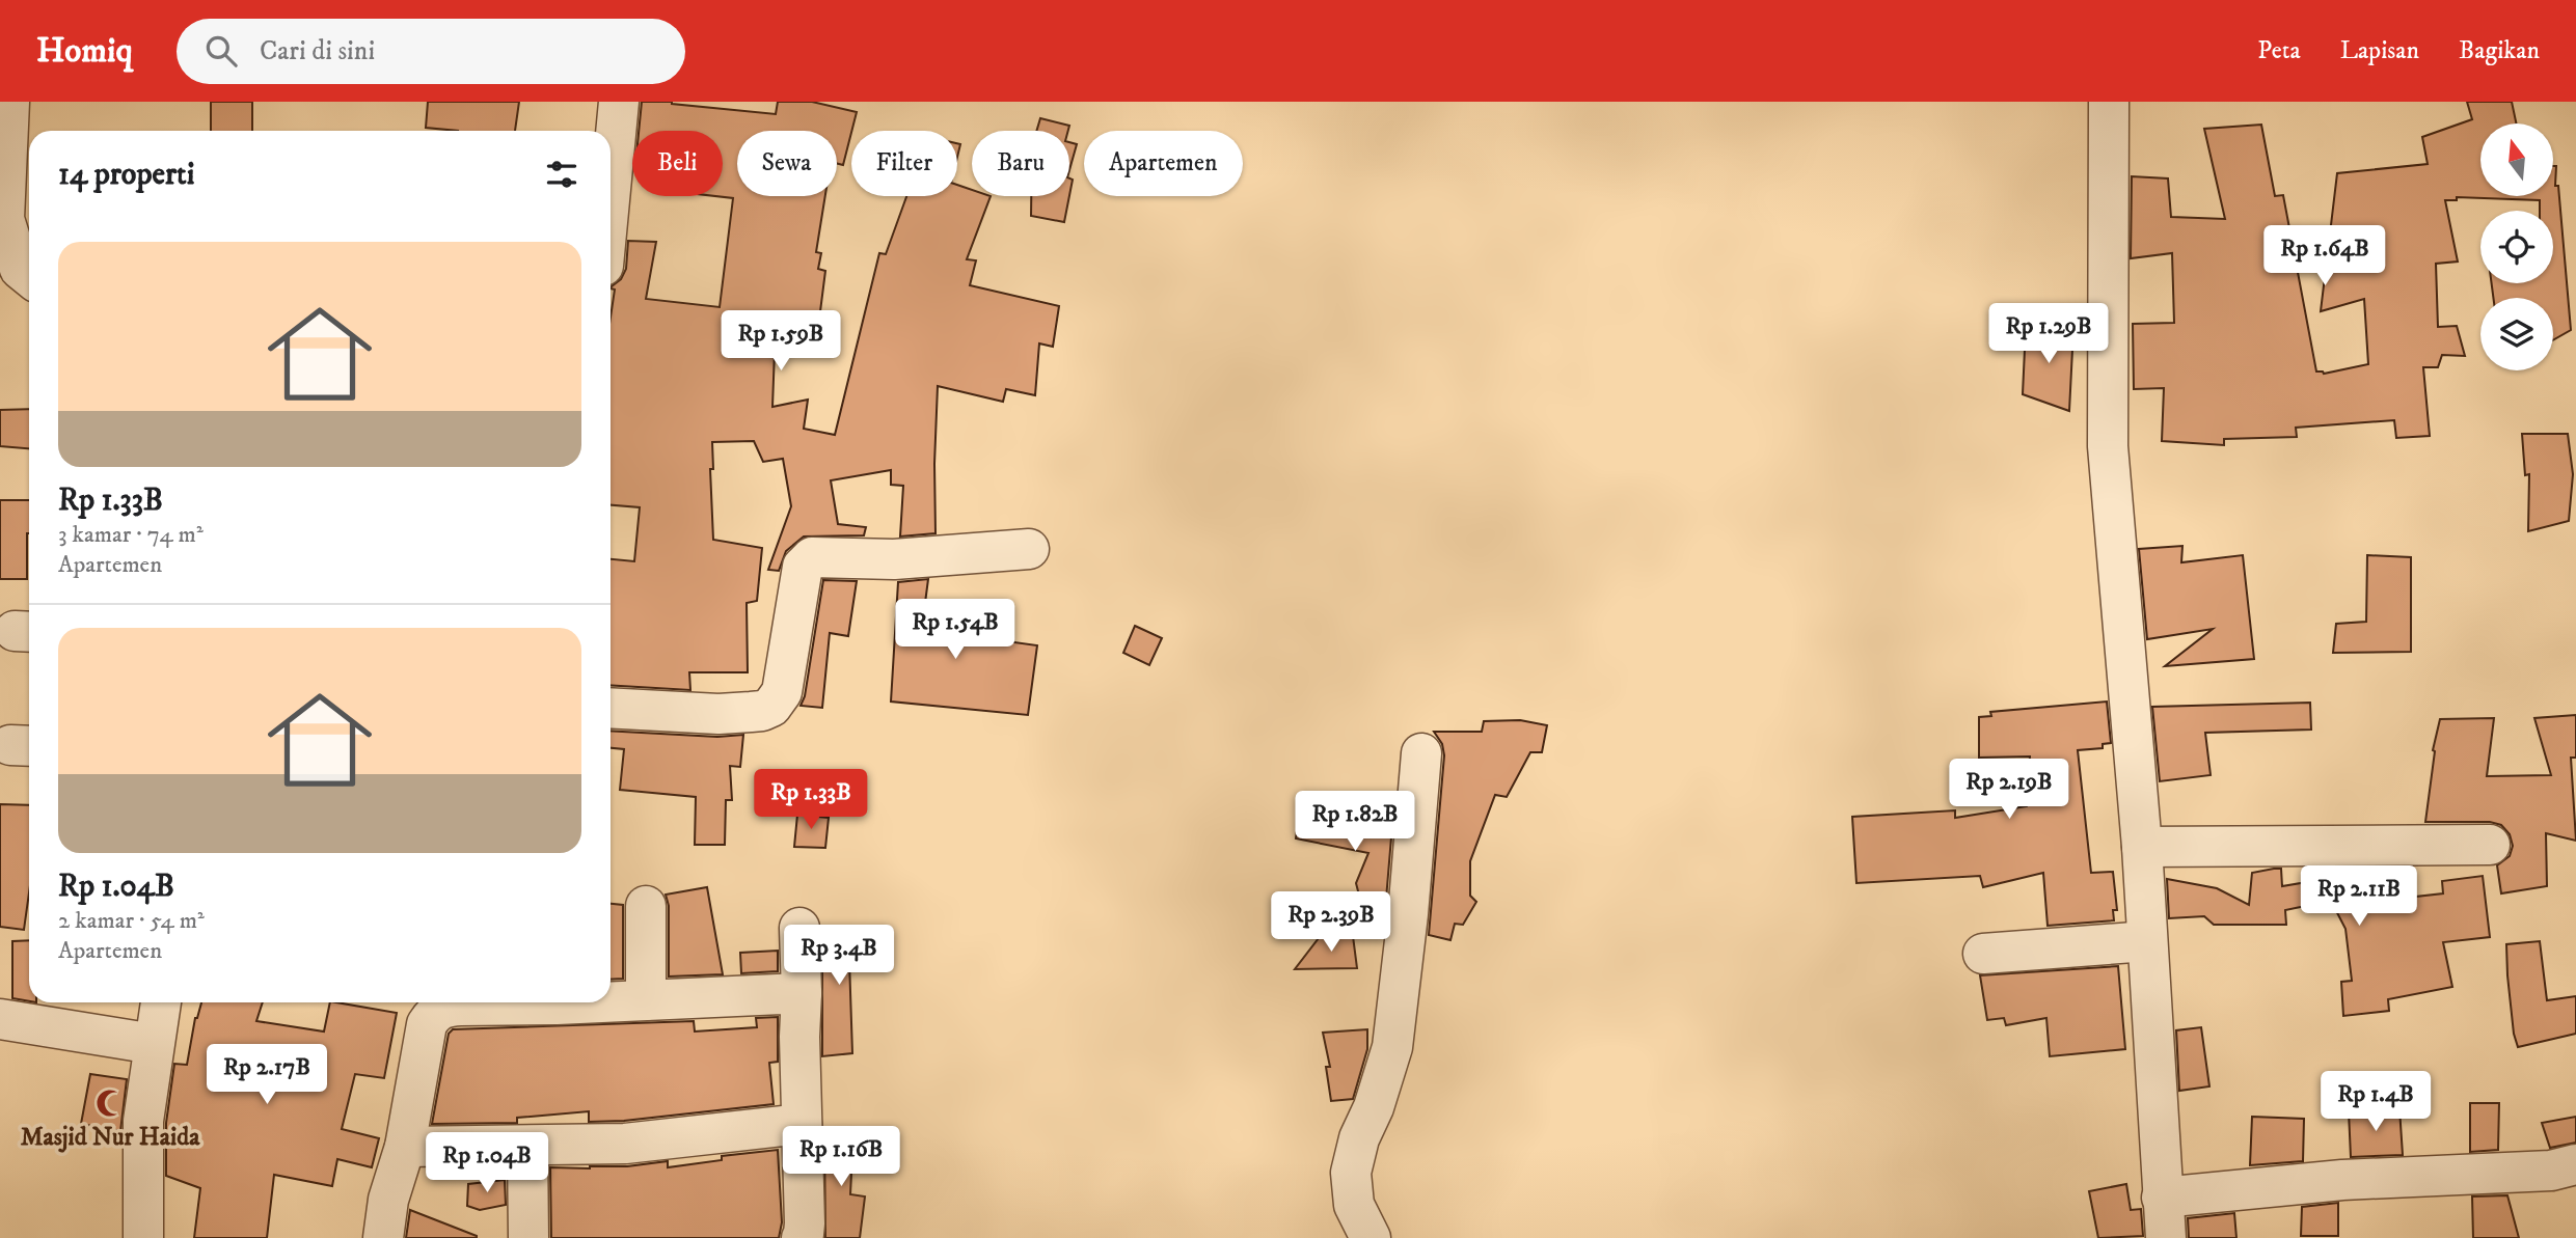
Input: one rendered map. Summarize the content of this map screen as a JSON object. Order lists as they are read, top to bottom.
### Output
{
  "places": {
    "mosque": ["Masjid Nur Haida"]
  },
  "north": "top",
  "page": {
    "header": "Homiq",
    "search": "Cari di sini",
    "nav": ["Peta", "Lapisan", "Bagikan"],
    "chip": [
      "Beli",
      "Sewa",
      "Filter",
      "Baru",
      "Apartemen"
    ],
    "heading": "14 properti",
    "list": [
      {
        "name": "Rp 1.33B",
        "note": "3 kamar · 74 m² · Apartemen"
      },
      {
        "name": "Rp 1.04B",
        "note": "2 kamar · 54 m² · Apartemen"
      }
    ],
    "price": [
      "Rp 1.64B",
      "Rp 1.29B",
      "Rp 1.59B",
      "Rp 1.54B",
      "Rp 2.19B",
      "Rp 1.33B",
      "Rp 1.82B",
      "Rp 2.11B",
      "Rp 2.39B",
      "Rp 3.4B",
      "Rp 2.17B",
      "Rp 1.4B",
      "Rp 1.16B",
      "Rp 1.04B"
    ]
  }
}
